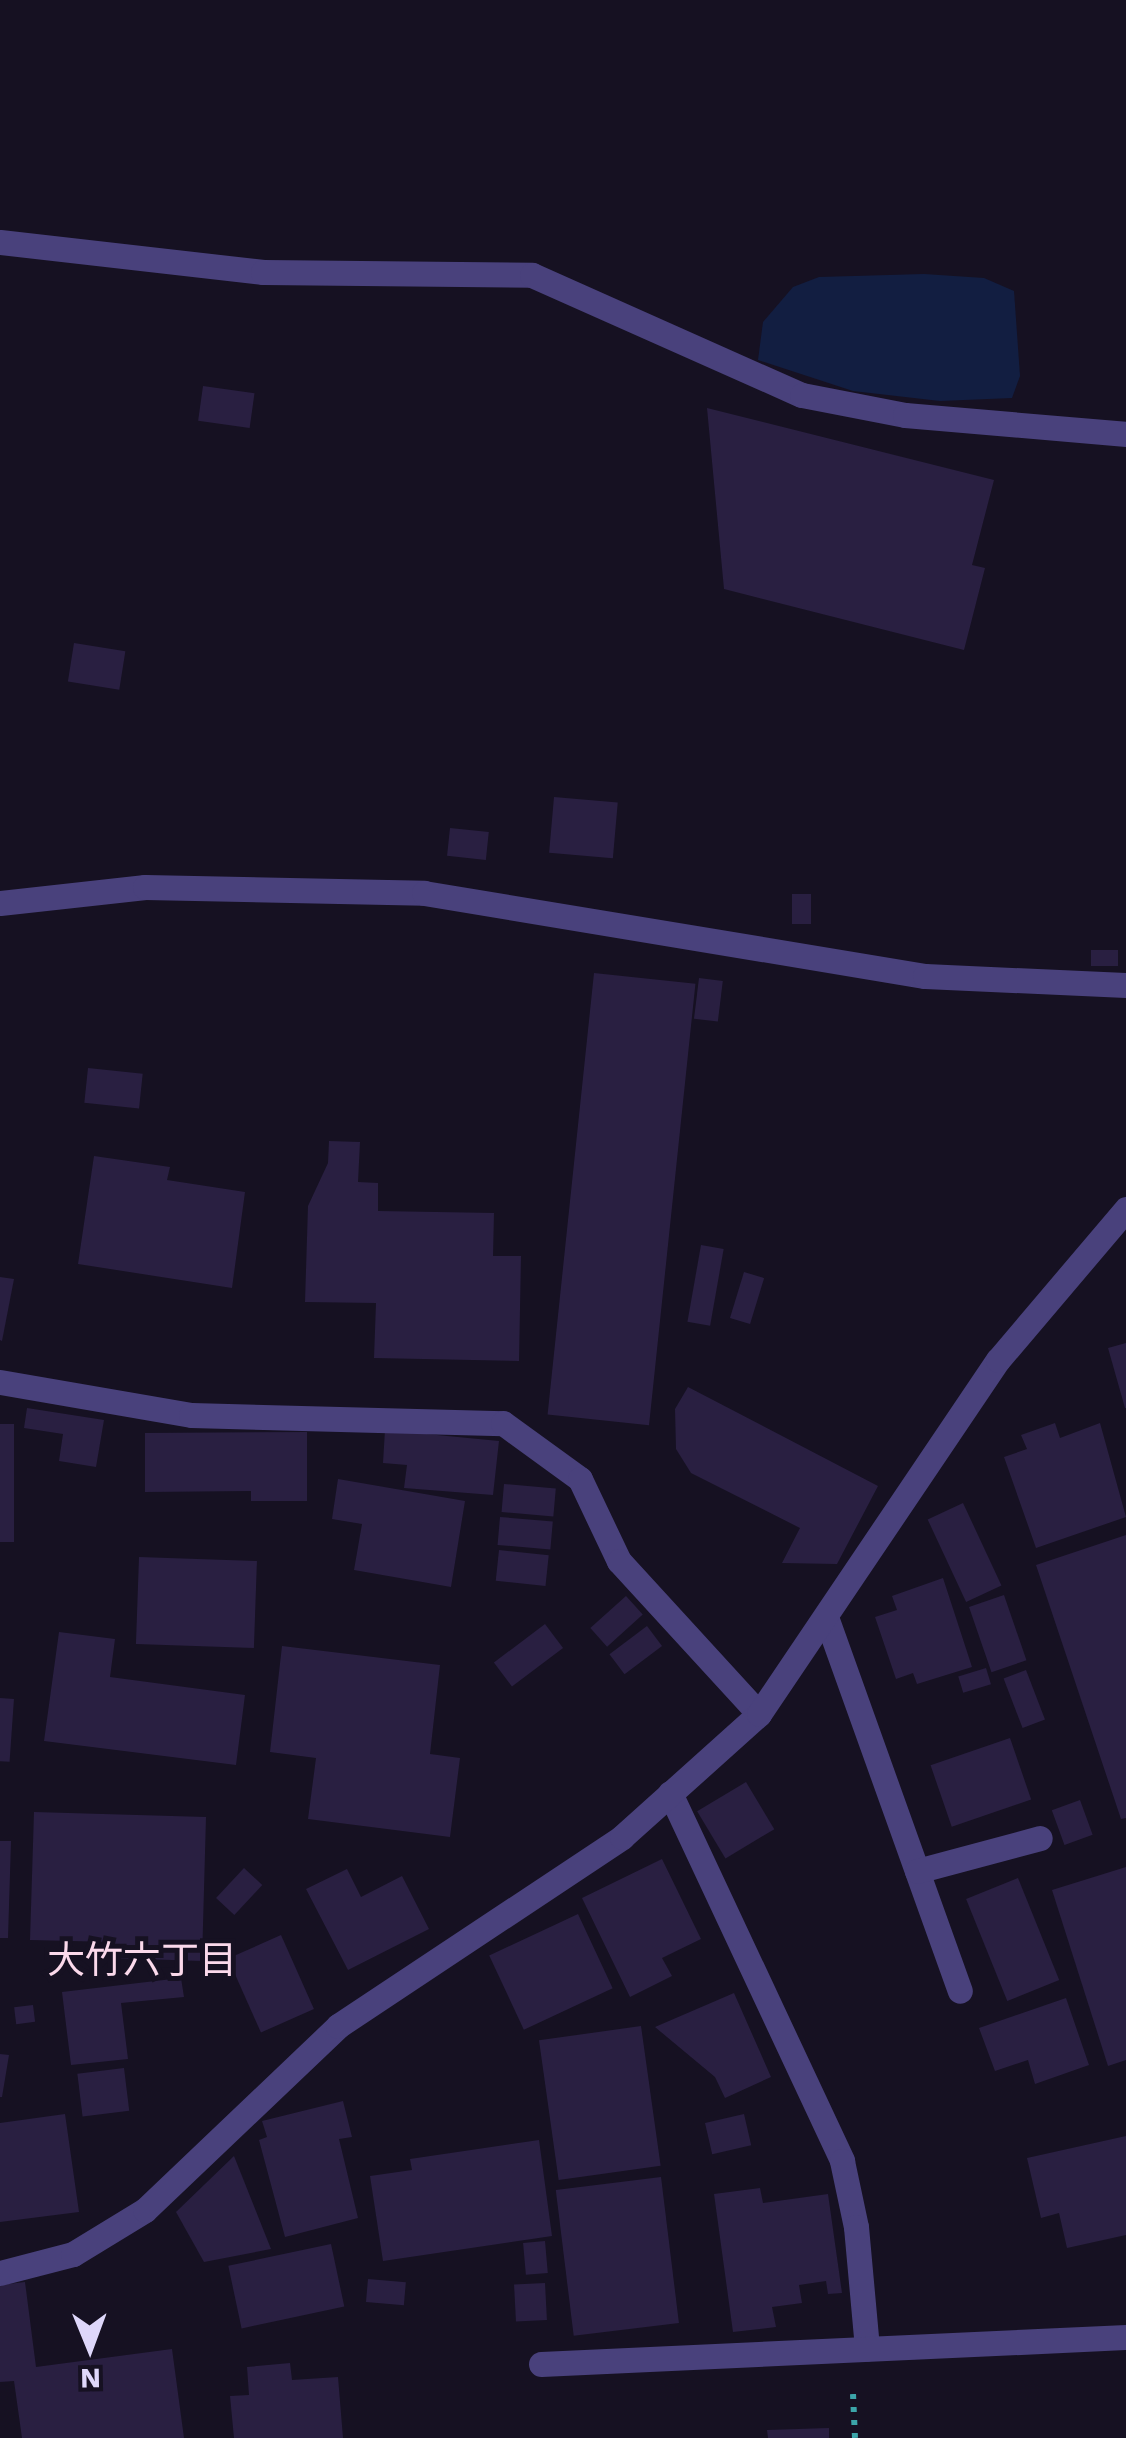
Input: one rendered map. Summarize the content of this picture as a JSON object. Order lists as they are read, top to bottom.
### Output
{
  "districts": ["大竹六丁目"],
  "north": "bottom"
}
